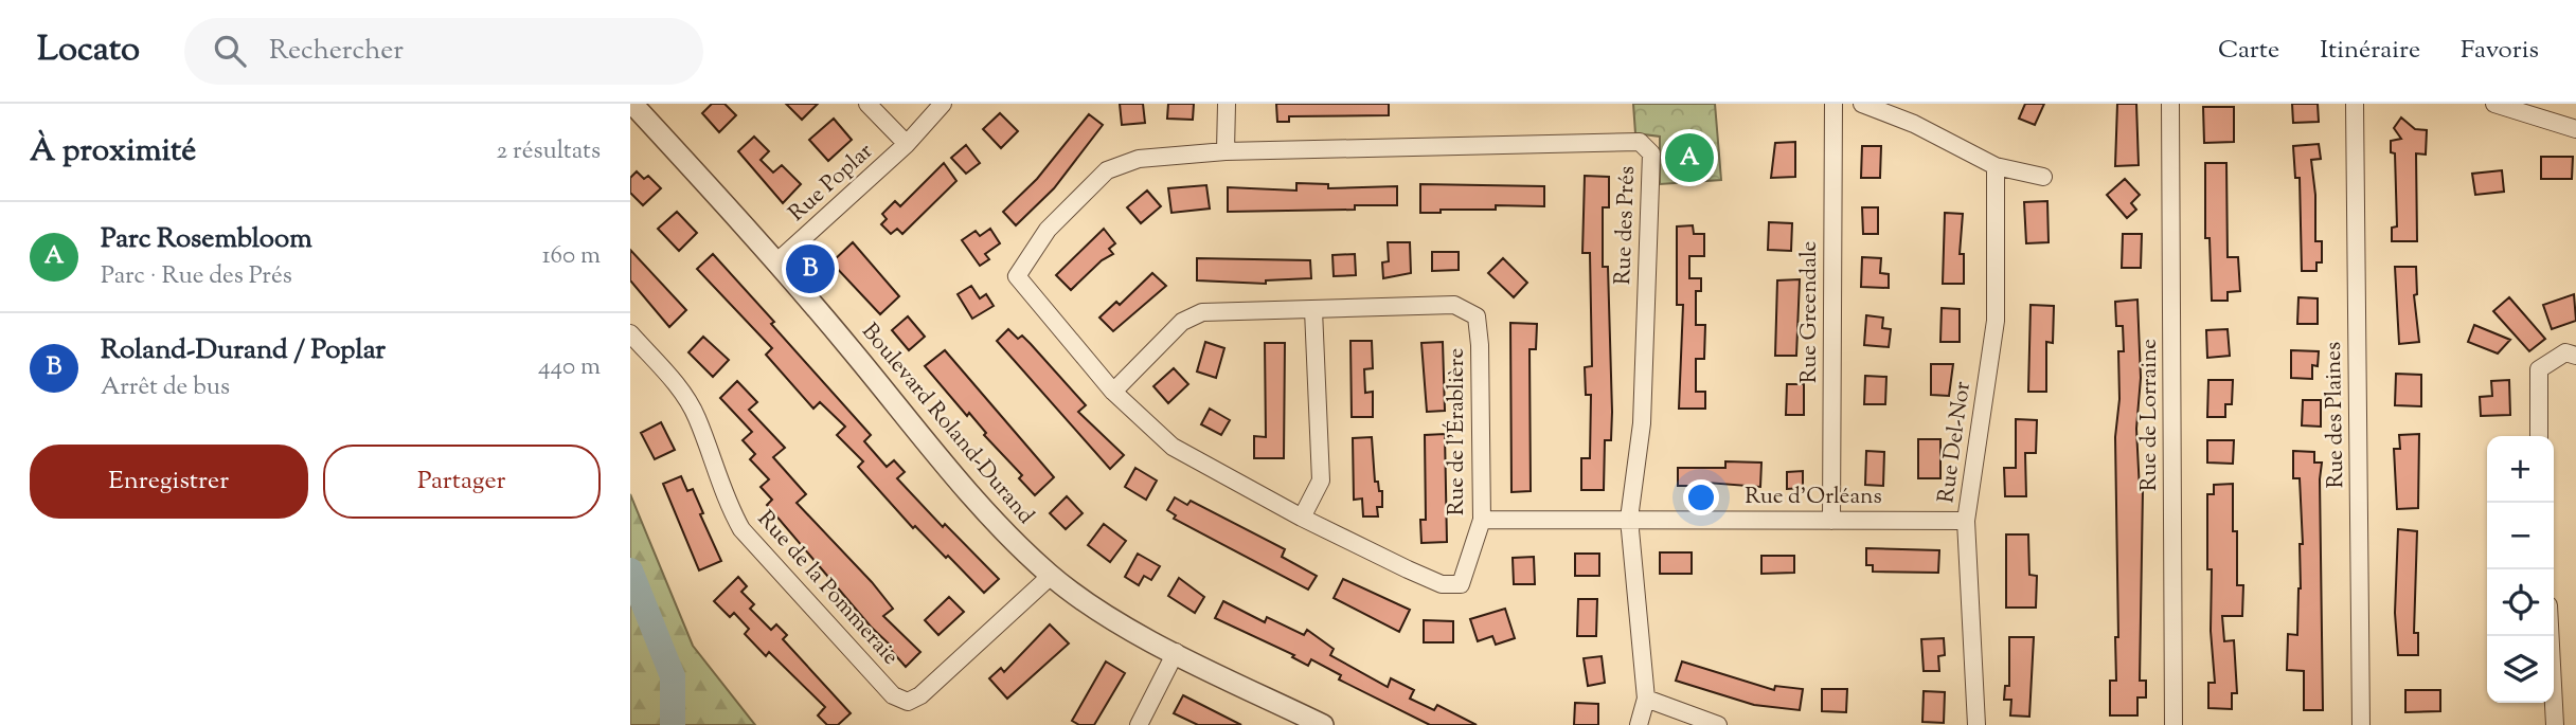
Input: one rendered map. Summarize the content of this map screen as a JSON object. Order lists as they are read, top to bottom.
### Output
{
  "streets": {
    "street": [
      "Rue Poplar",
      "Rue des Prés",
      "Rue Greendale",
      "Rue de Lorraine",
      "Rue des Plaines",
      "Boulevard Roland-Durand",
      "Rue de l'Érablière",
      "Rue Del-Nor",
      "Rue d'Orléans",
      "Rue de la Pommeraie"
    ]
  },
  "crossings": [
    ["Rue Poplar", "Boulevard Roland-Durand"],
    ["Rue des Prés", "Rue de l'Érablière"],
    ["Rue des Prés", "Rue d'Orléans"],
    ["Rue Greendale", "Rue d'Orléans"],
    ["Boulevard Roland-Durand", "Rue de la Pommeraie"],
    ["Rue de l'Érablière", "Rue d'Orléans"],
    ["Rue Del-Nor", "Rue d'Orléans"]
  ],
  "page": {
    "header": "Locato",
    "search": "Rechercher",
    "nav": ["Carte", "Itinéraire", "Favoris"],
    "heading": ["À proximité", "2 résultats"],
    "pins": ["A", "B"],
    "list": [
      {
        "mark": "A",
        "name": "Parc Rosembloom",
        "note": "Parc · Rue des Prés",
        "value": "160 m"
      },
      {
        "mark": "B",
        "name": "Roland-Durand / Poplar",
        "note": "Arrêt de bus",
        "value": "440 m"
      }
    ],
    "buttons": ["Enregistrer", "Partager"],
    "map_buttons": ["+", "−"]
  }
}
